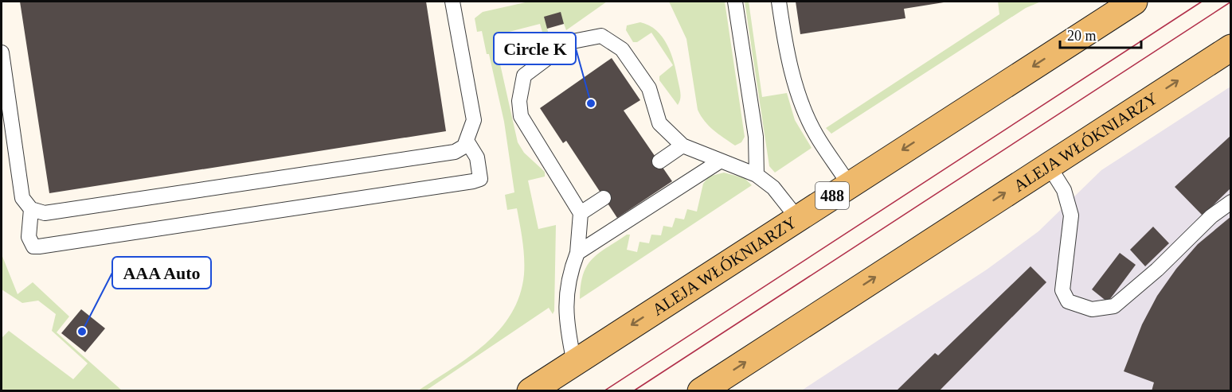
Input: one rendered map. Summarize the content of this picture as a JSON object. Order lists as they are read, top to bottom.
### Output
{
  "streets": {
    "main road": ["ALEJA WŁÓKNIARZY", "488"]
  },
  "places": ["Circle K", "AAA Auto"],
  "scale_bar": "20 m"
}
